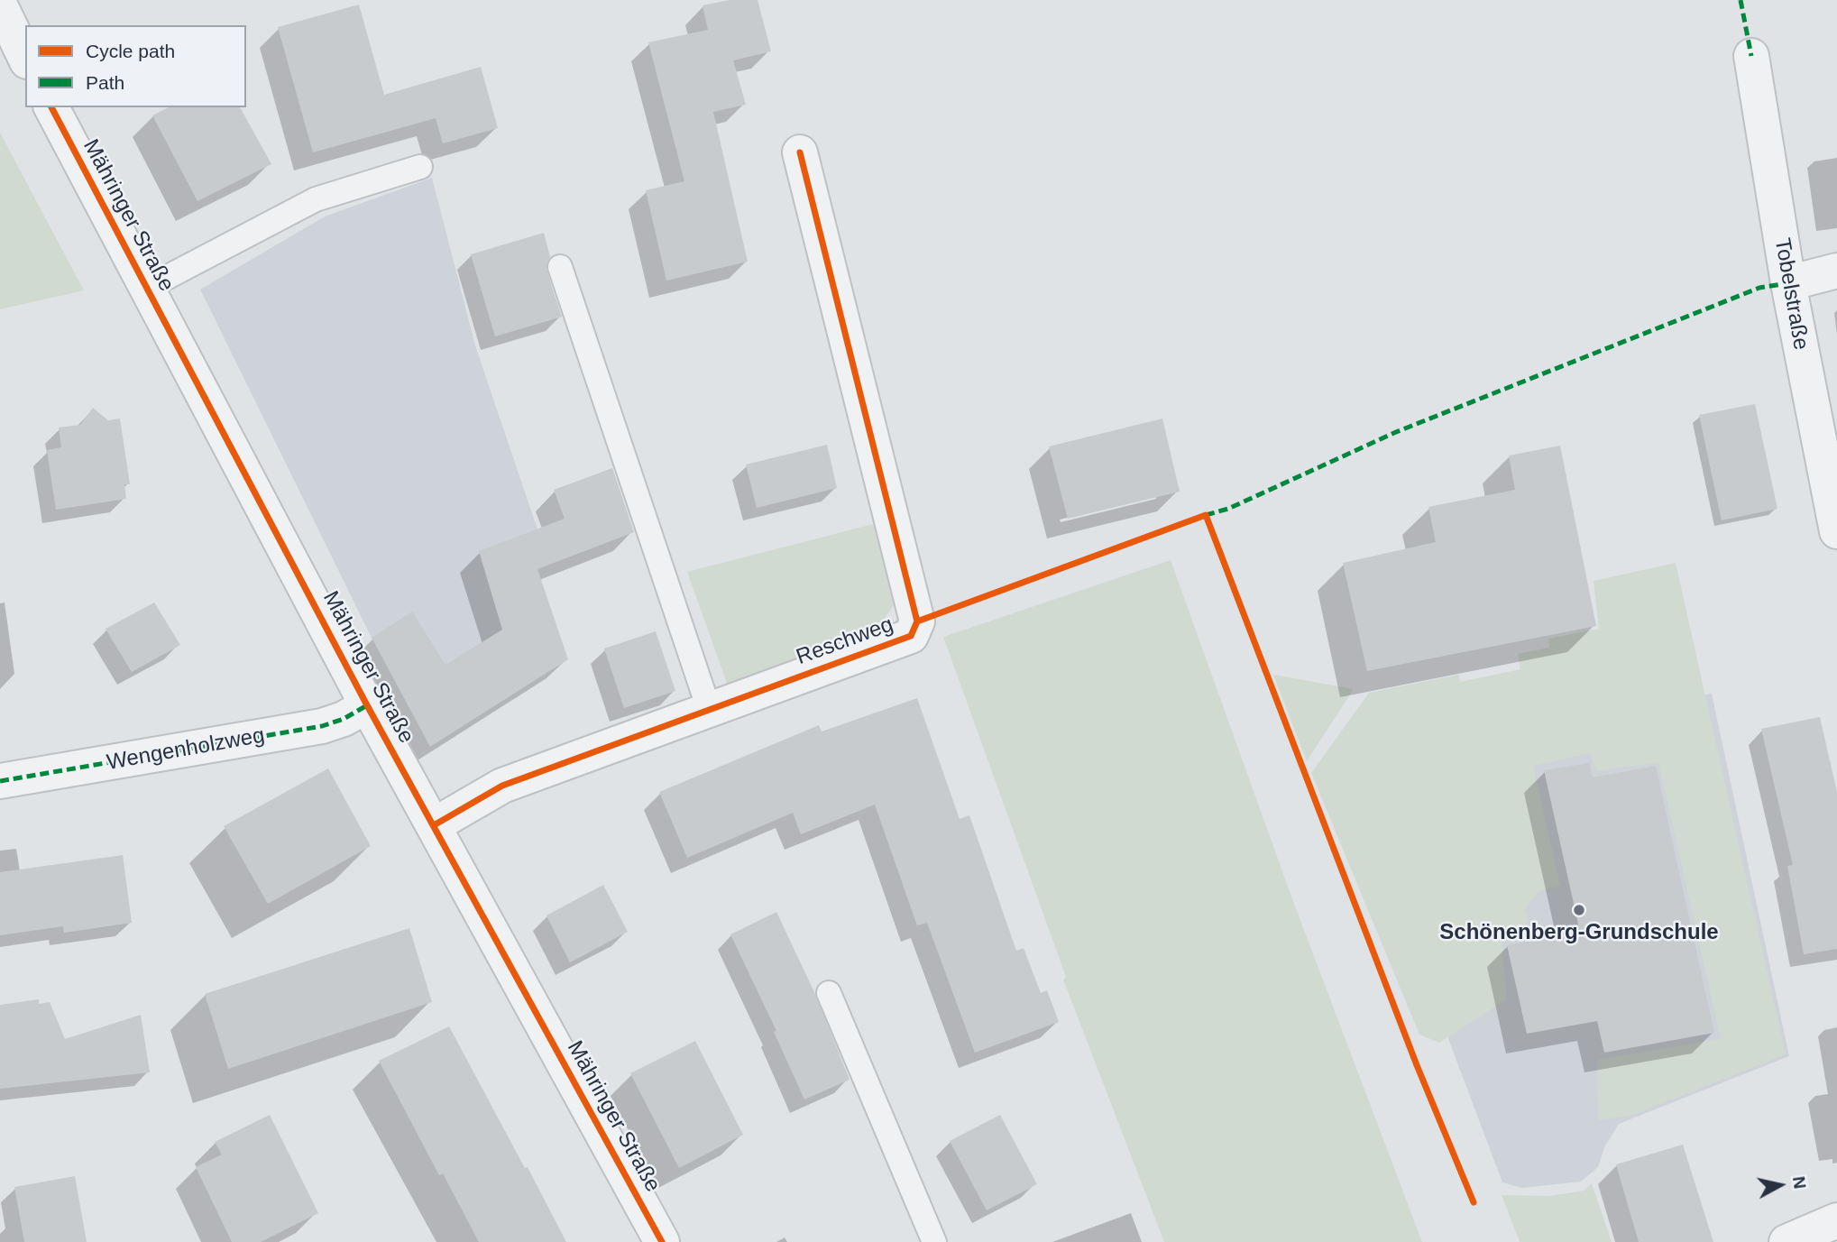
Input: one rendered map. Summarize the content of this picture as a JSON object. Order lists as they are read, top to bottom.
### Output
{
  "streets": {
    "street": [
      "Mähringer Straße",
      "Tobelstraße",
      "Reschweg",
      "Wengenholzweg"
    ]
  },
  "crossings": [
    ["Mähringer Straße", "Reschweg"],
    ["Mähringer Straße", "Wengenholzweg"]
  ],
  "places": ["Schönenberg-Grundschule"],
  "legend": ["Cycle path", "Path"],
  "north": "right"
}
